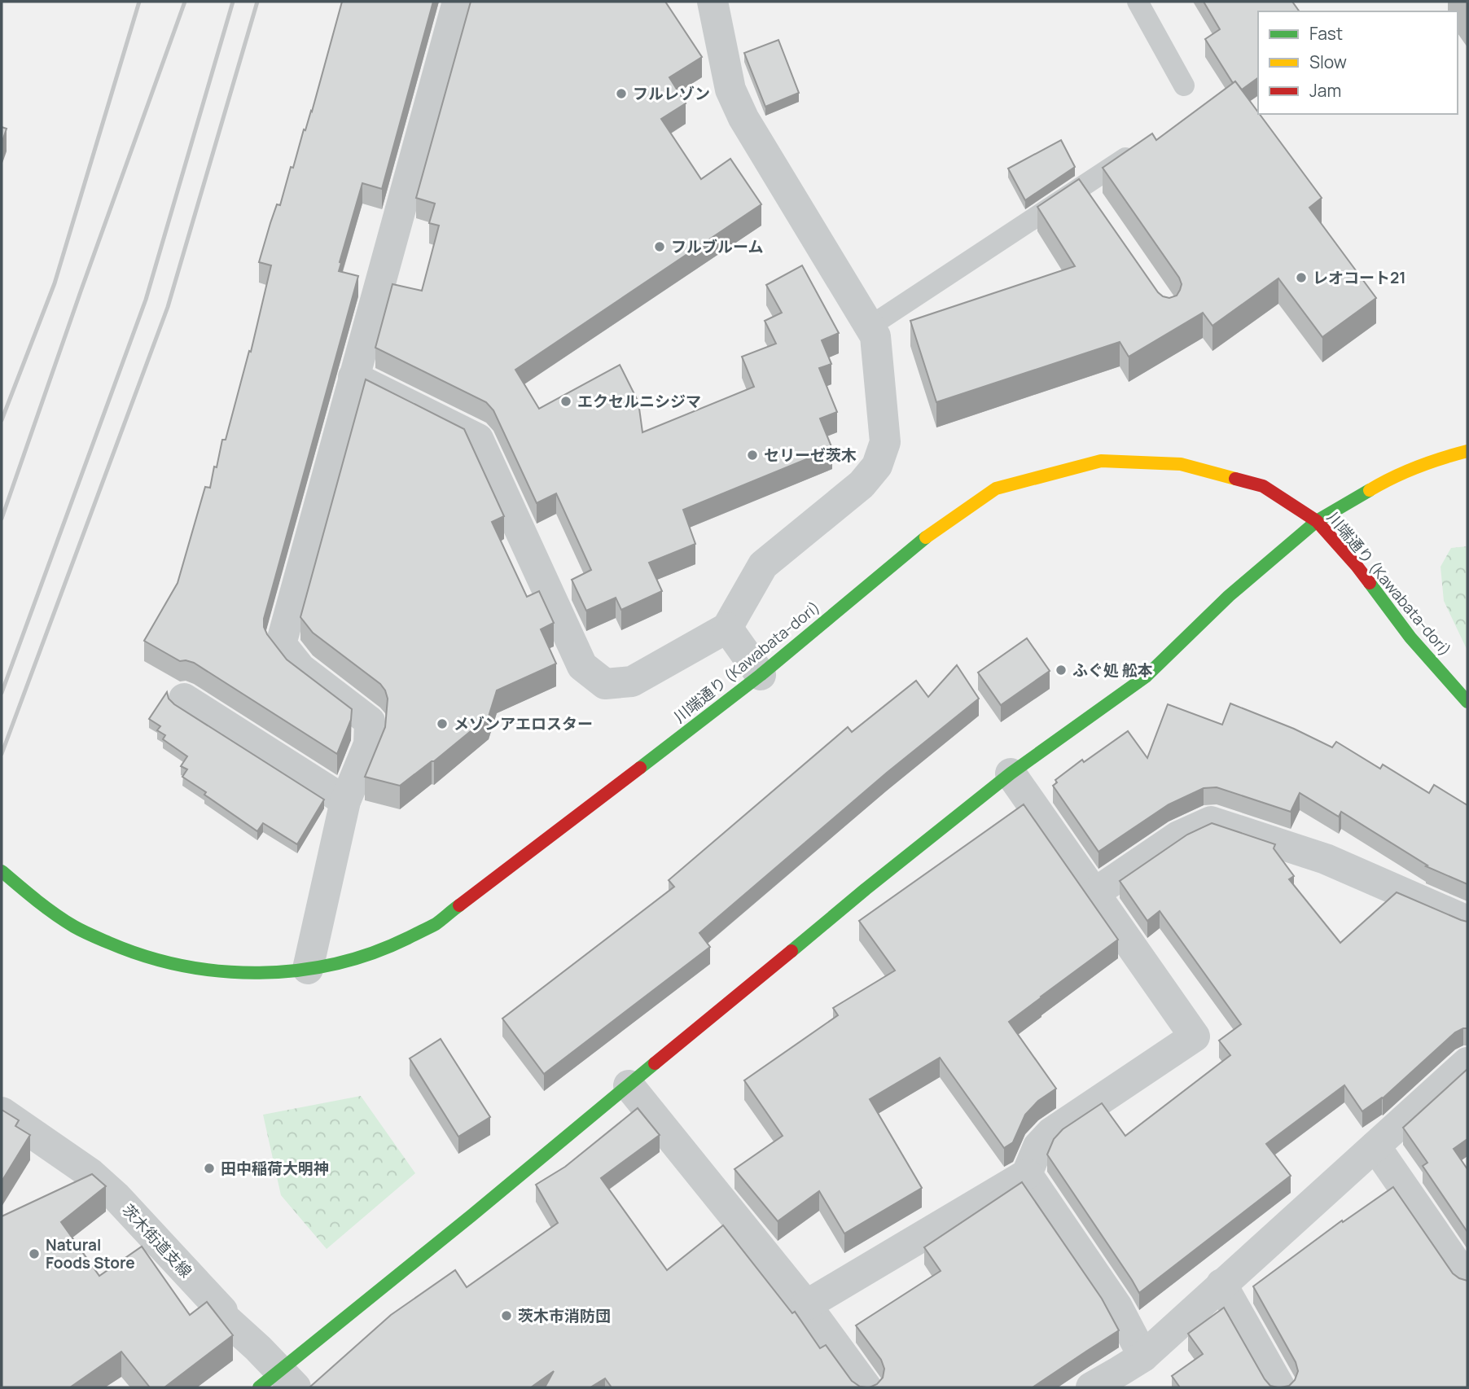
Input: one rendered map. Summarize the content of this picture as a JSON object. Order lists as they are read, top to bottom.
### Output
{
  "streets": {
    "street": ["川端通り (Kawabata-dori)", "茨木街道支線"]
  },
  "places": [
    "フルレゾン",
    "フルブルーム",
    "レオコート21",
    "エクセルニシジマ",
    "セリーゼ茨木",
    "ふぐ処 舩本",
    "メゾンアエロスター",
    "田中稲荷大明神",
    "Natural Foods Store",
    "茨木市消防団"
  ],
  "legend": ["Fast", "Slow", "Jam"]
}
